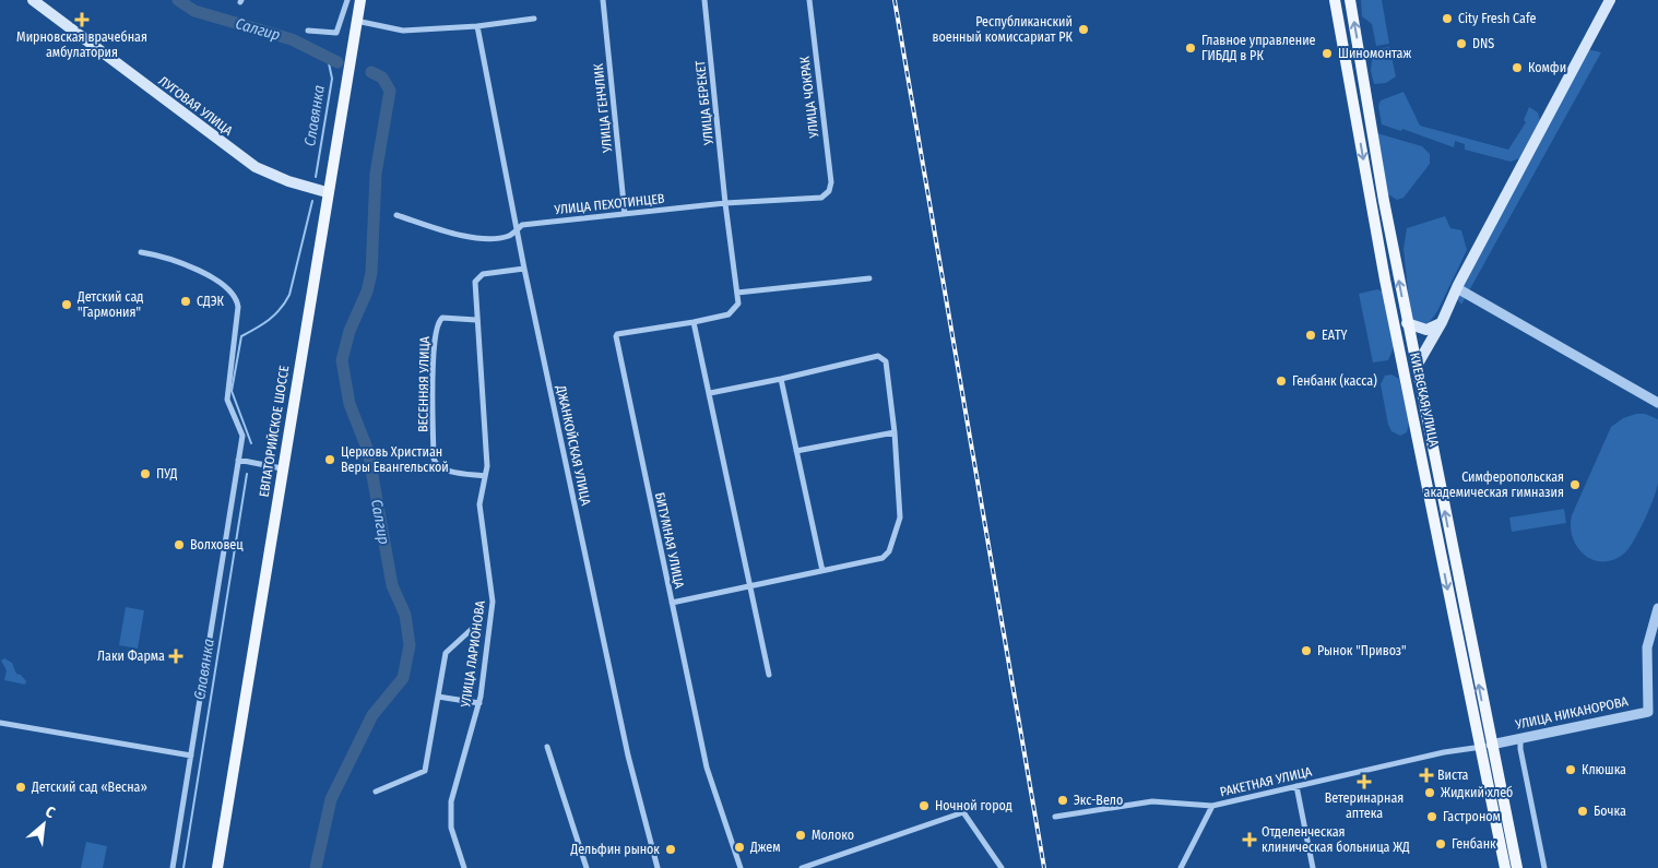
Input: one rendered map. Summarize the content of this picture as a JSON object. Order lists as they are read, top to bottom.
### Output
{
  "streets": {
    "main road": ["ЛУГОВАЯ УЛИЦА", "КИЕВСКАЯ УЛИЦА", "ЕВПАТОРИЙСКОЕ ШОССЕ"],
    "street": [
      "УЛИЦА ЧОКРАК",
      "УЛИЦА БЕРЕКЕТ",
      "УЛИЦА ГЕНЧЛИК",
      "УЛИЦА ПЕХОТИНЦЕВ",
      "ВЕСЕННЯЯ УЛИЦА",
      "ДЖАНКОЙСКАЯ УЛИЦА",
      "БИТУМНАЯ УЛИЦА",
      "УЛИЦА ЛАРИОНОВА",
      "УЛИЦА НИКАНОРОВА",
      "РАКЕТНАЯ УЛИЦА"
    ]
  },
  "crossings": [
    ["УЛИЦА ЧОКРАК", "УЛИЦА ПЕХОТИНЦЕВ"],
    ["УЛИЦА БЕРЕКЕТ", "УЛИЦА ПЕХОТИНЦЕВ"],
    ["УЛИЦА БЕРЕКЕТ", "БИТУМНАЯ УЛИЦА"],
    ["ЛУГОВАЯ УЛИЦА", "ЕВПАТОРИЙСКОЕ ШОССЕ"],
    ["УЛИЦА ГЕНЧЛИК", "УЛИЦА ПЕХОТИНЦЕВ"],
    ["УЛИЦА ПЕХОТИНЦЕВ", "ДЖАНКОЙСКАЯ УЛИЦА"],
    ["ВЕСЕННЯЯ УЛИЦА", "УЛИЦА ЛАРИОНОВА"],
    ["КИЕВСКАЯ УЛИЦА", "УЛИЦА НИКАНОРОВА"],
    ["КИЕВСКАЯ УЛИЦА", "РАКЕТНАЯ УЛИЦА"],
    ["ДЖАНКОЙСКАЯ УЛИЦА", "УЛИЦА ЛАРИОНОВА"],
    ["УЛИЦА НИКАНОРОВА", "РАКЕТНАЯ УЛИЦА"]
  ],
  "water": ["Салгир", "Славянка"],
  "places": {
    "other": [
      "City Fresh Cafe",
      "Республиканский военный комиссариат РК",
      "DNS",
      "Главное управление ГИБДД в РК",
      "Шиномонтаж",
      "Комфи",
      "СДЭК",
      "Детский сад \"Гармония\"",
      "EАTY",
      "Генбанк (касса)",
      "Церковь Христиан Веры Евангельской",
      "ПУД",
      "Симферопольская академическая гимназия",
      "Волховец",
      "Рынок \"Привоз\"",
      "Клюшка",
      "Детский сад «Весна»",
      "Жидкий хлеб",
      "Экс-Вело",
      "Ночной город",
      "Бочка",
      "Гастроном",
      "Молоко",
      "Генбанк",
      "Джем",
      "Дельфин рынок"
    ],
    "health": [
      "Мирновская врачебная амбулатория",
      "Лаки Фарма",
      "Виста",
      "Ветеринарная аптека",
      "Отделенческая клиническая больница ЖД"
    ]
  },
  "north": "top right"
}
